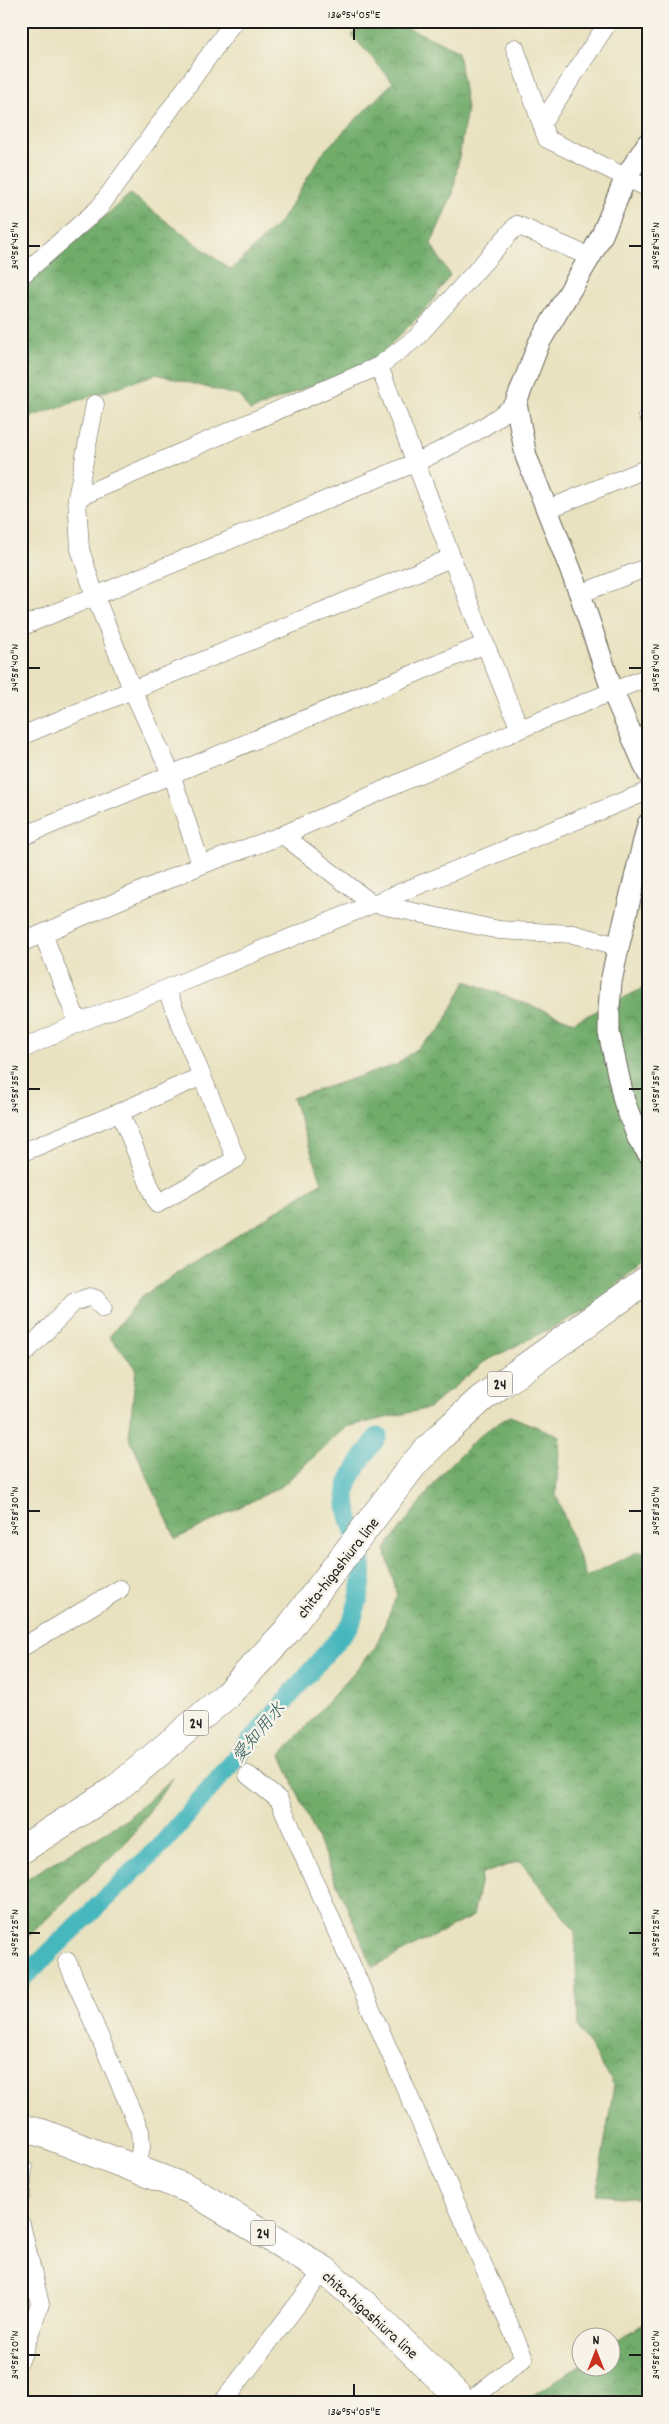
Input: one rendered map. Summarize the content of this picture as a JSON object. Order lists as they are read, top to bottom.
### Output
{
  "streets": {
    "main road": ["24", "chita-higashiura line"]
  },
  "water": ["愛知用水"],
  "north": "top",
  "coordinates": [
    "136°54'05\"E",
    "34°58'45\"N",
    "34°58'40\"N",
    "34°58'35\"N",
    "34°58'30\"N",
    "34°58'25\"N",
    "34°58'20\"N"
  ]
}
